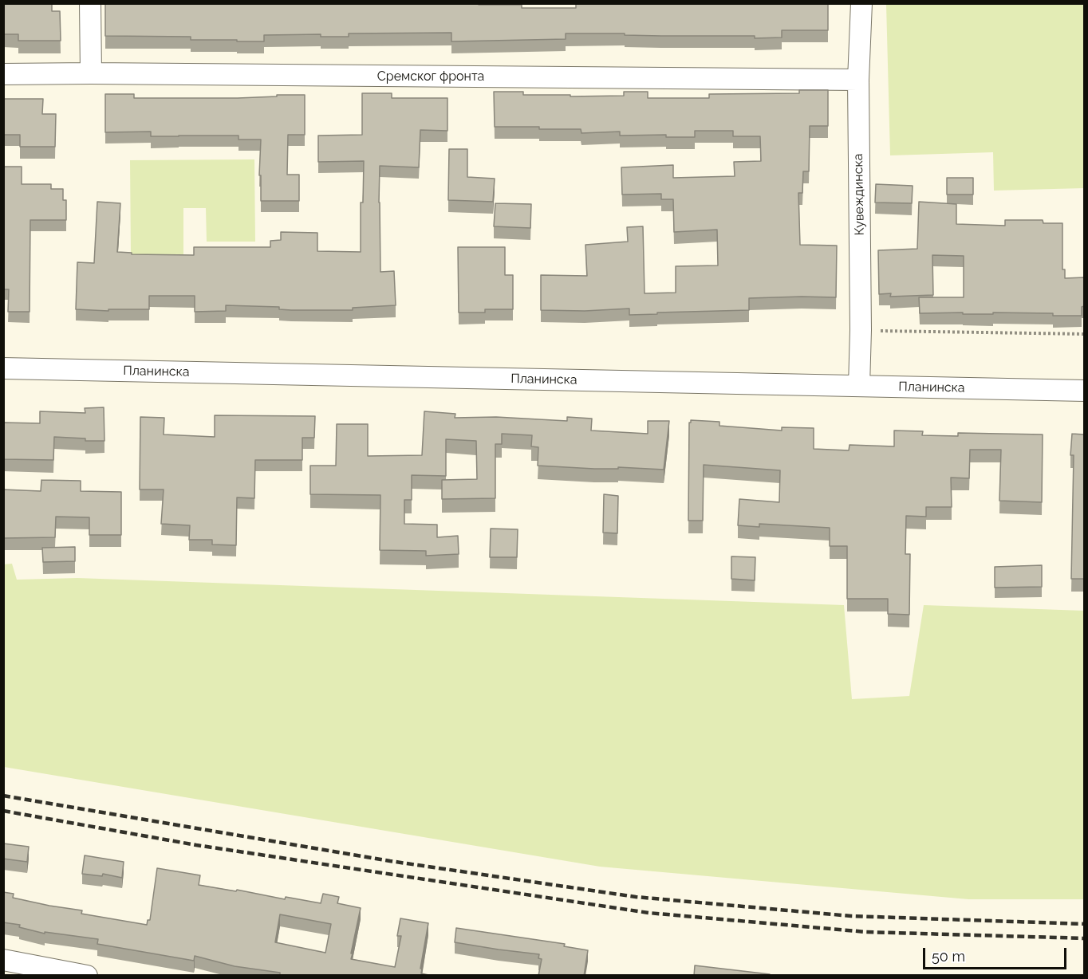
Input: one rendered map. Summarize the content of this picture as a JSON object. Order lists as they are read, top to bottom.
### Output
{
  "streets": {
    "street": ["Сремског фронта", "Кувеждинска", "Планинска"]
  },
  "crossings": [
    ["Сремског фронта", "Кувеждинска"],
    ["Кувеждинска", "Планинска"]
  ],
  "scale_bar": "50 m"
}
